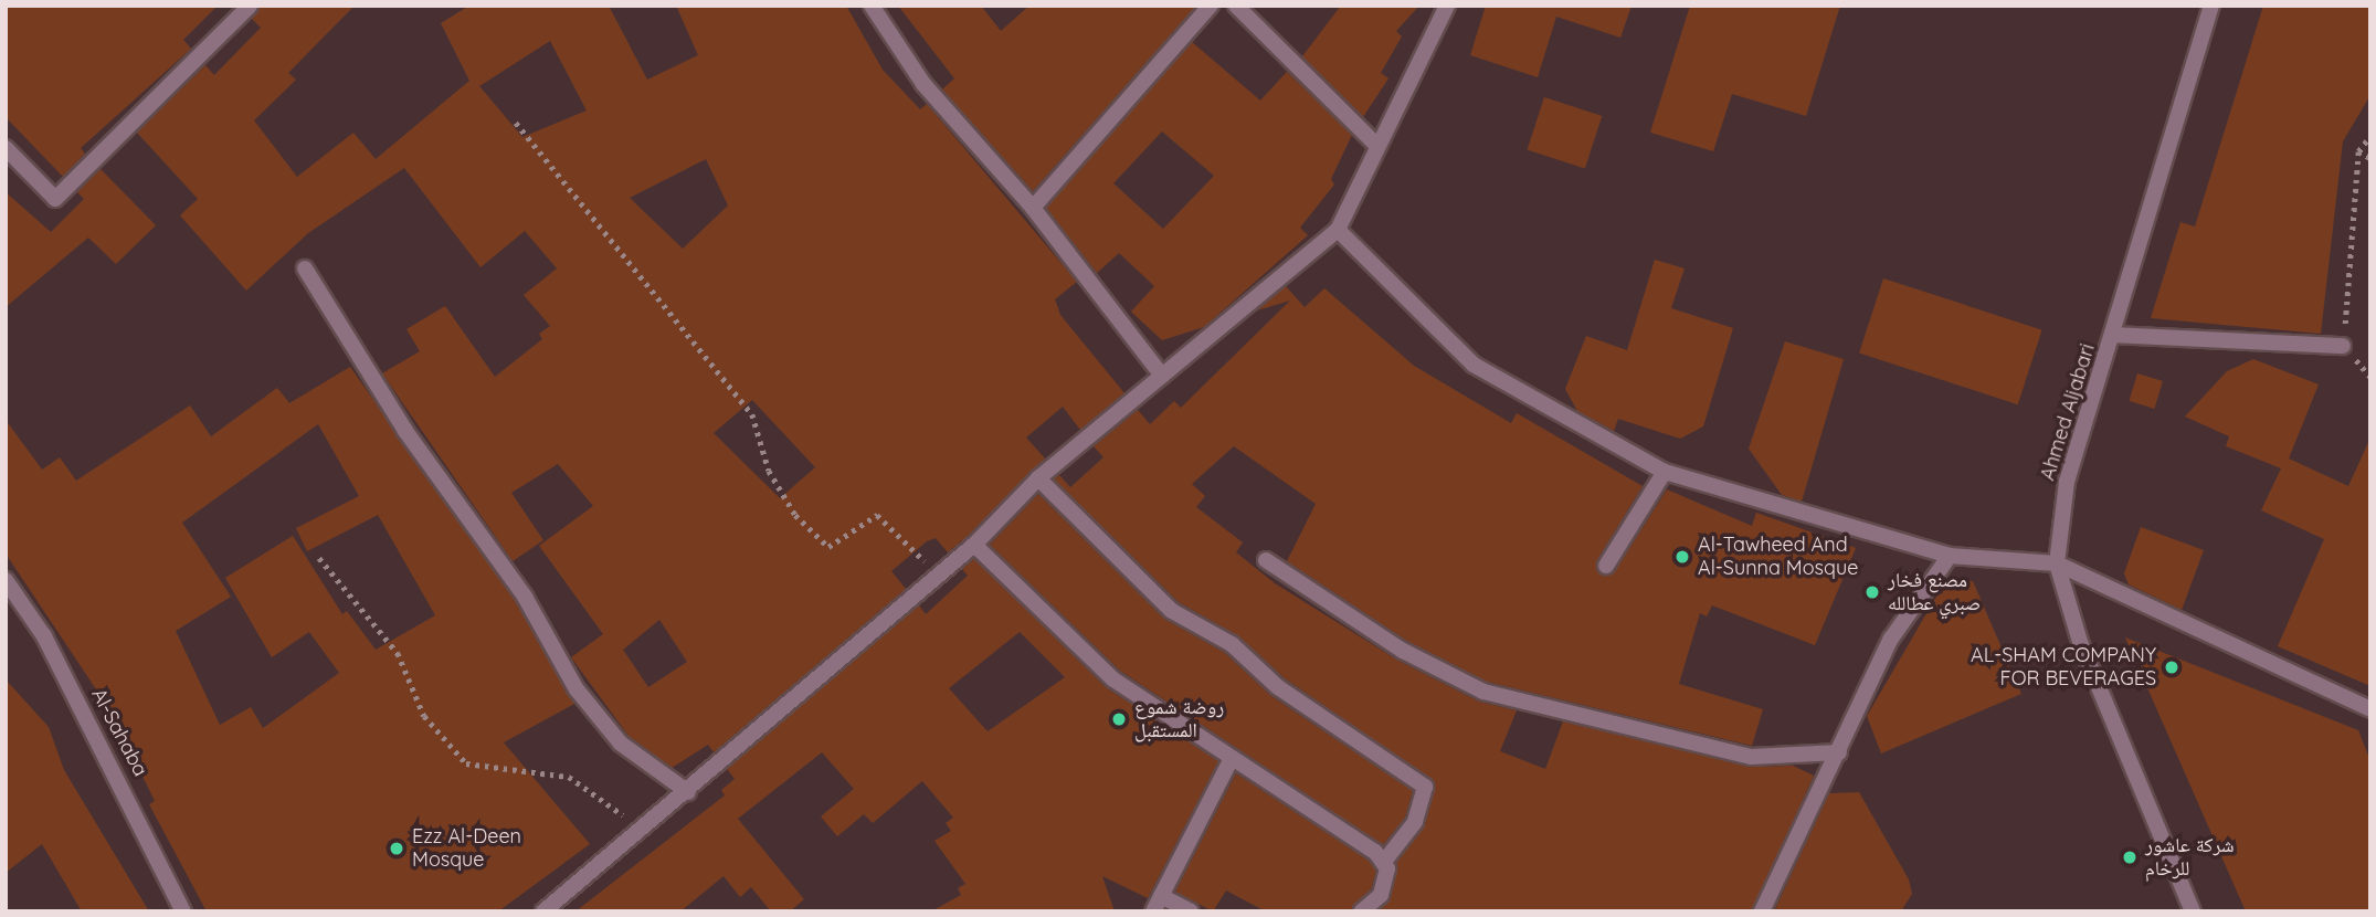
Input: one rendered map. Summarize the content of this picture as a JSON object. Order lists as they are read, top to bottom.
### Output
{
  "streets": {
    "street": ["Ahmed Aljabari", "Al-Sahaba"]
  },
  "places": [
    "Al-Tawheed And Al-Sunna Mosque",
    "مصنع فخار صبري عطالله",
    "AL-SHAM COMPANY FOR BEVERAGES",
    "روضة شموع المستقبل",
    "Ezz Al-Deen Mosque",
    "شركة عاشور للرخام"
  ]
}
